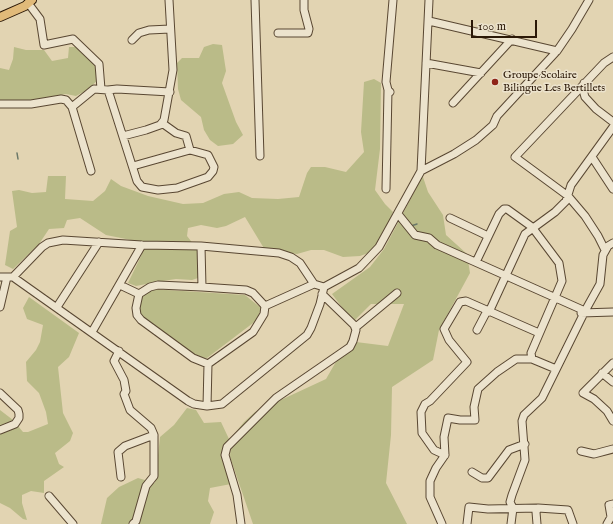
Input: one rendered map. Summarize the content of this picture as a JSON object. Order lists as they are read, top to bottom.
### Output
{
  "places": ["Groupe Scolaire Bilingue Les Bertillets"],
  "scale_bar": "100 m"
}
